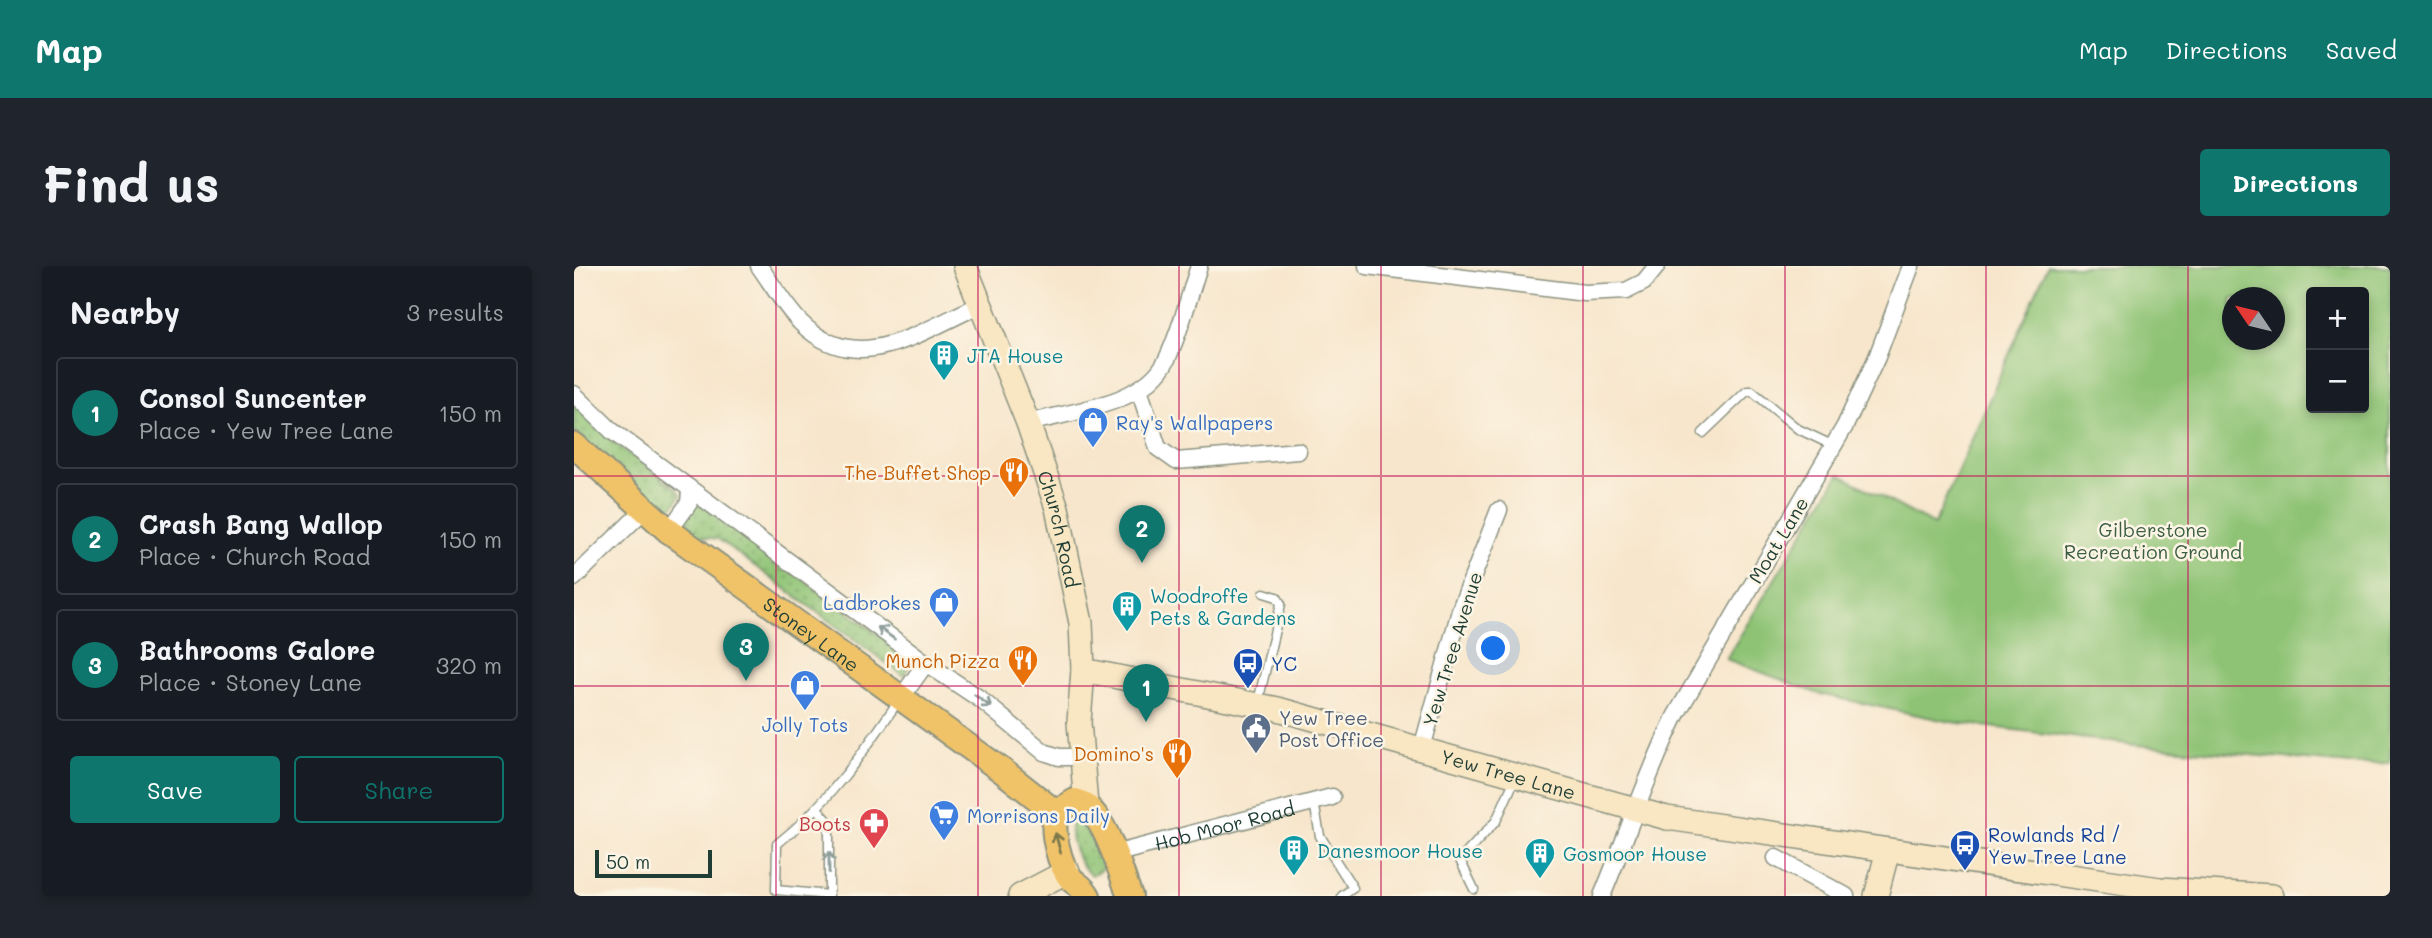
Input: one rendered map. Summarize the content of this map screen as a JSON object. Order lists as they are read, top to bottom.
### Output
{
  "streets": {
    "main road": ["Church Road", "Stoney Lane"],
    "street": [
      "Moat Lane",
      "Yew Tree Avenue",
      "Yew Tree Lane",
      "Hob Moor Road"
    ]
  },
  "crossings": [
    ["Church Road", "Yew Tree Lane"],
    ["Church Road", "Hob Moor Road"],
    ["Moat Lane", "Yew Tree Lane"],
    ["Yew Tree Avenue", "Yew Tree Lane"]
  ],
  "parks": ["Gilberstone Recreation Ground"],
  "places": {
    "building": [
      "JTA House",
      "Woodroffe Pets & Gardens",
      "Danesmoor House",
      "Gosmoor House"
    ],
    "shop": ["Ray's Wallpapers", "Ladbrokes", "Jolly Tots"],
    "restaurant": ["The Buffet Shop", "Munch Pizza", "Domino's"],
    "bus stop": ["YC", "Rowlands Rd / Yew Tree Lane"],
    "public building": ["Yew Tree Post Office"],
    "supermarket": ["Morrisons Daily"],
    "pharmacy": ["Boots"]
  },
  "scale_bar": "50 m",
  "north": "top left",
  "page": {
    "header": "Map",
    "nav": ["Map", "Directions", "Saved"],
    "buttons": [
      "Directions",
      ["Save", "Share"]
    ],
    "title": "Find us",
    "heading": ["Nearby", "3 results"],
    "map_buttons": ["+", "−"],
    "list": [
      {
        "mark": "1",
        "name": "Consol Suncenter",
        "note": "Place · Yew Tree Lane",
        "value": "150 m"
      },
      {
        "mark": "2",
        "name": "Crash Bang Wallop",
        "note": "Place · Church Road",
        "value": "150 m"
      },
      {
        "mark": "3",
        "name": "Bathrooms Galore",
        "note": "Place · Stoney Lane",
        "value": "320 m"
      }
    ],
    "pins": ["2", "3", "1"],
    "scale": "50 m"
  }
}
